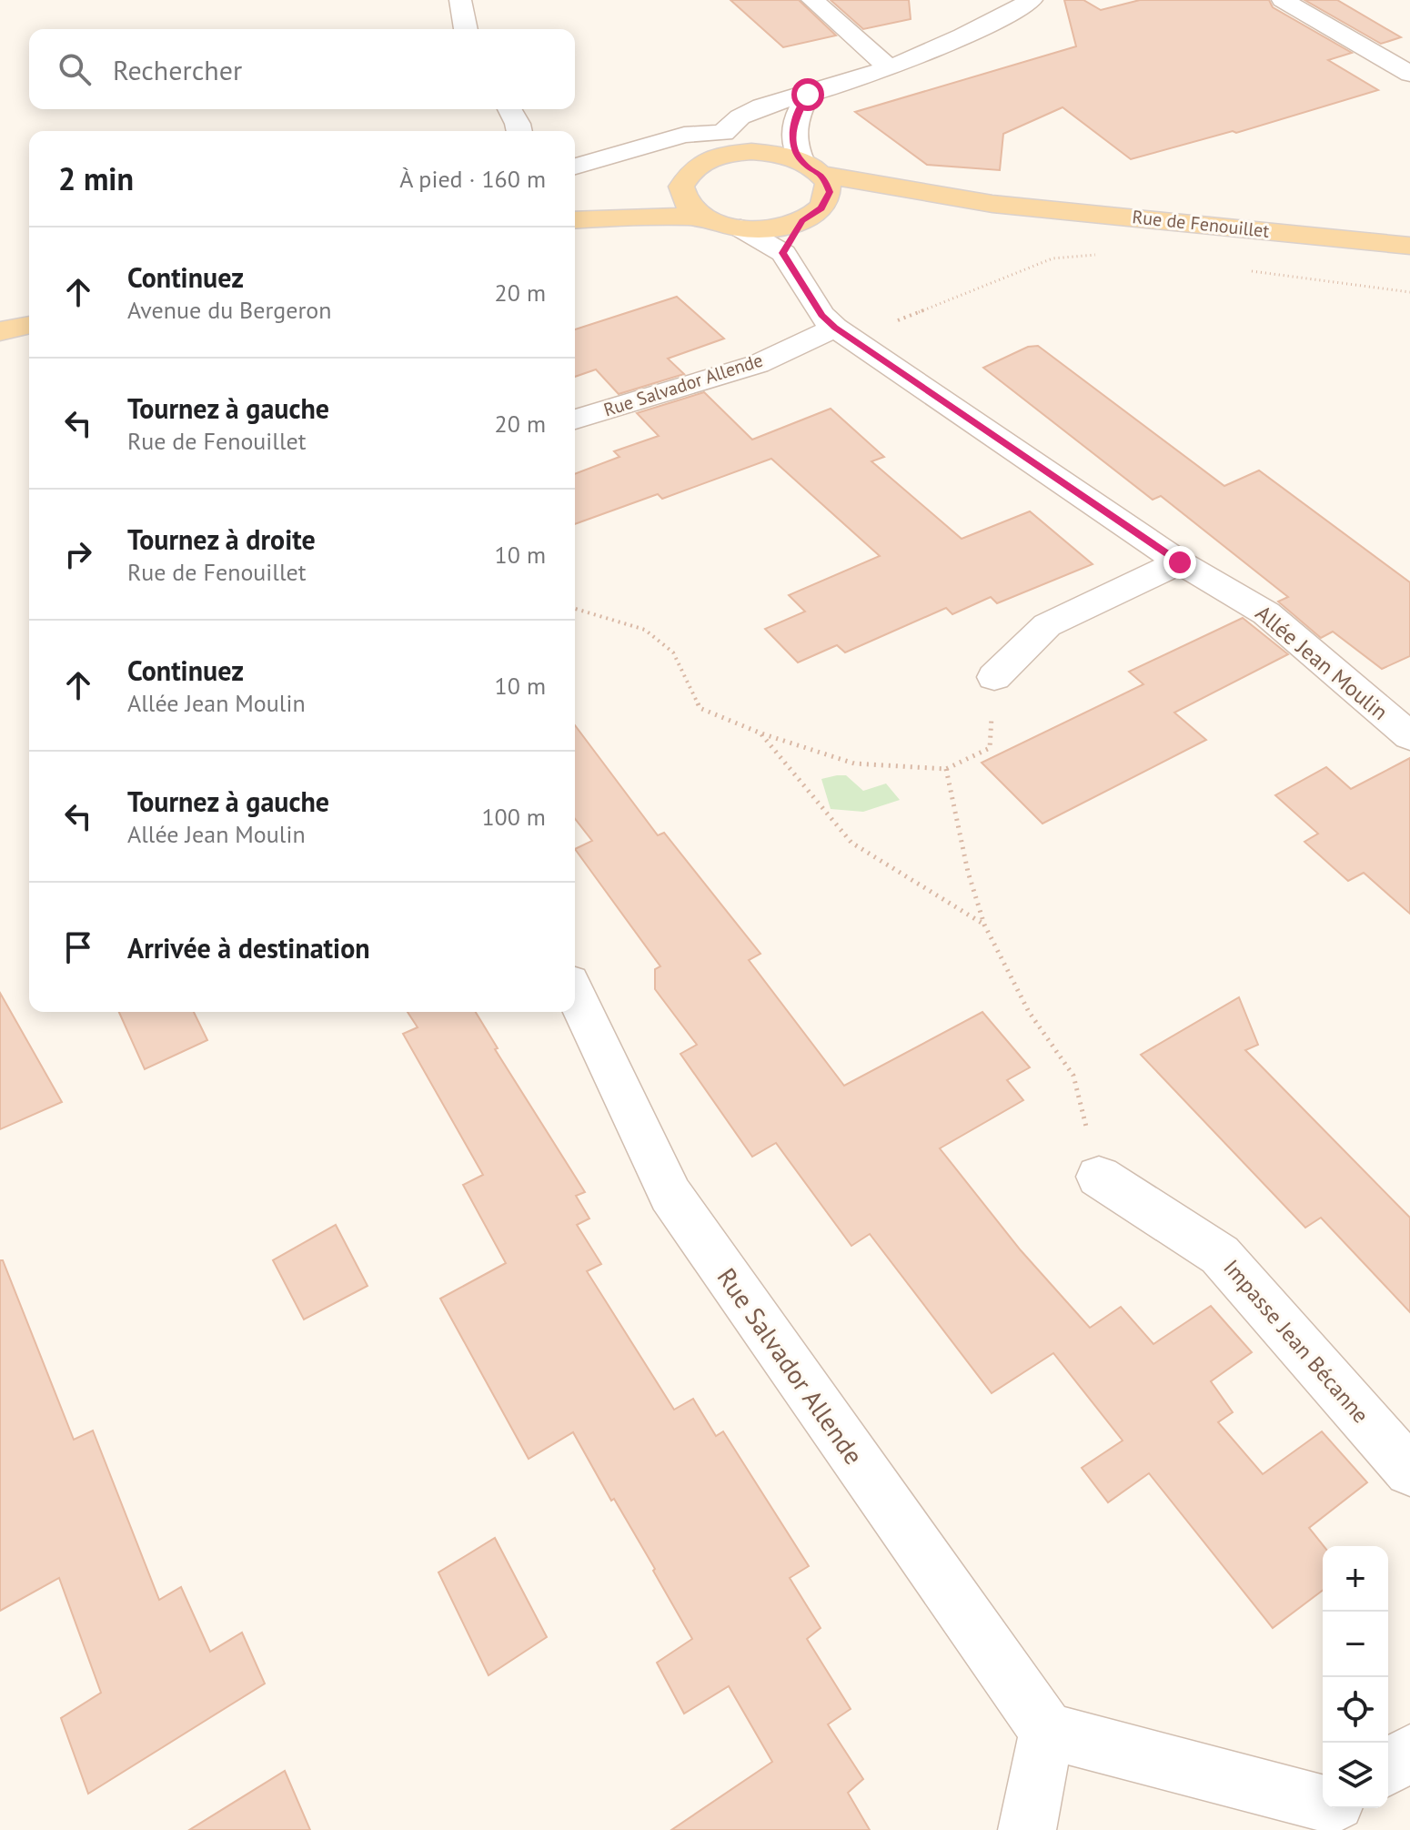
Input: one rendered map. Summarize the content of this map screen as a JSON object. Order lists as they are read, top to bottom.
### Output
{
  "streets": {
    "main road": ["Rue de Fenouillet"],
    "street": ["Rue Salvador Allende", "Allée Jean Moulin", "Impasse Jean Bécanne"]
  },
  "crossings": [
    ["Rue de Fenouillet", "Allée Jean Moulin"],
    ["Rue Salvador Allende", "Allée Jean Moulin"]
  ],
  "page": {
    "search": "Rechercher",
    "heading": ["2 min", "À pied · 160 m"],
    "list": [
      ["Continuez", "Avenue du Bergeron", "20 m"],
      ["Tournez à gauche", "Rue de Fenouillet", "20 m"],
      ["Tournez à droite", "Rue de Fenouillet", "10 m"],
      ["Continuez", "Allée Jean Moulin", "10 m"],
      ["Tournez à gauche", "Allée Jean Moulin", "100 m"],
      "Arrivée à destination"
    ],
    "map_buttons": ["+", "−"]
  }
}
